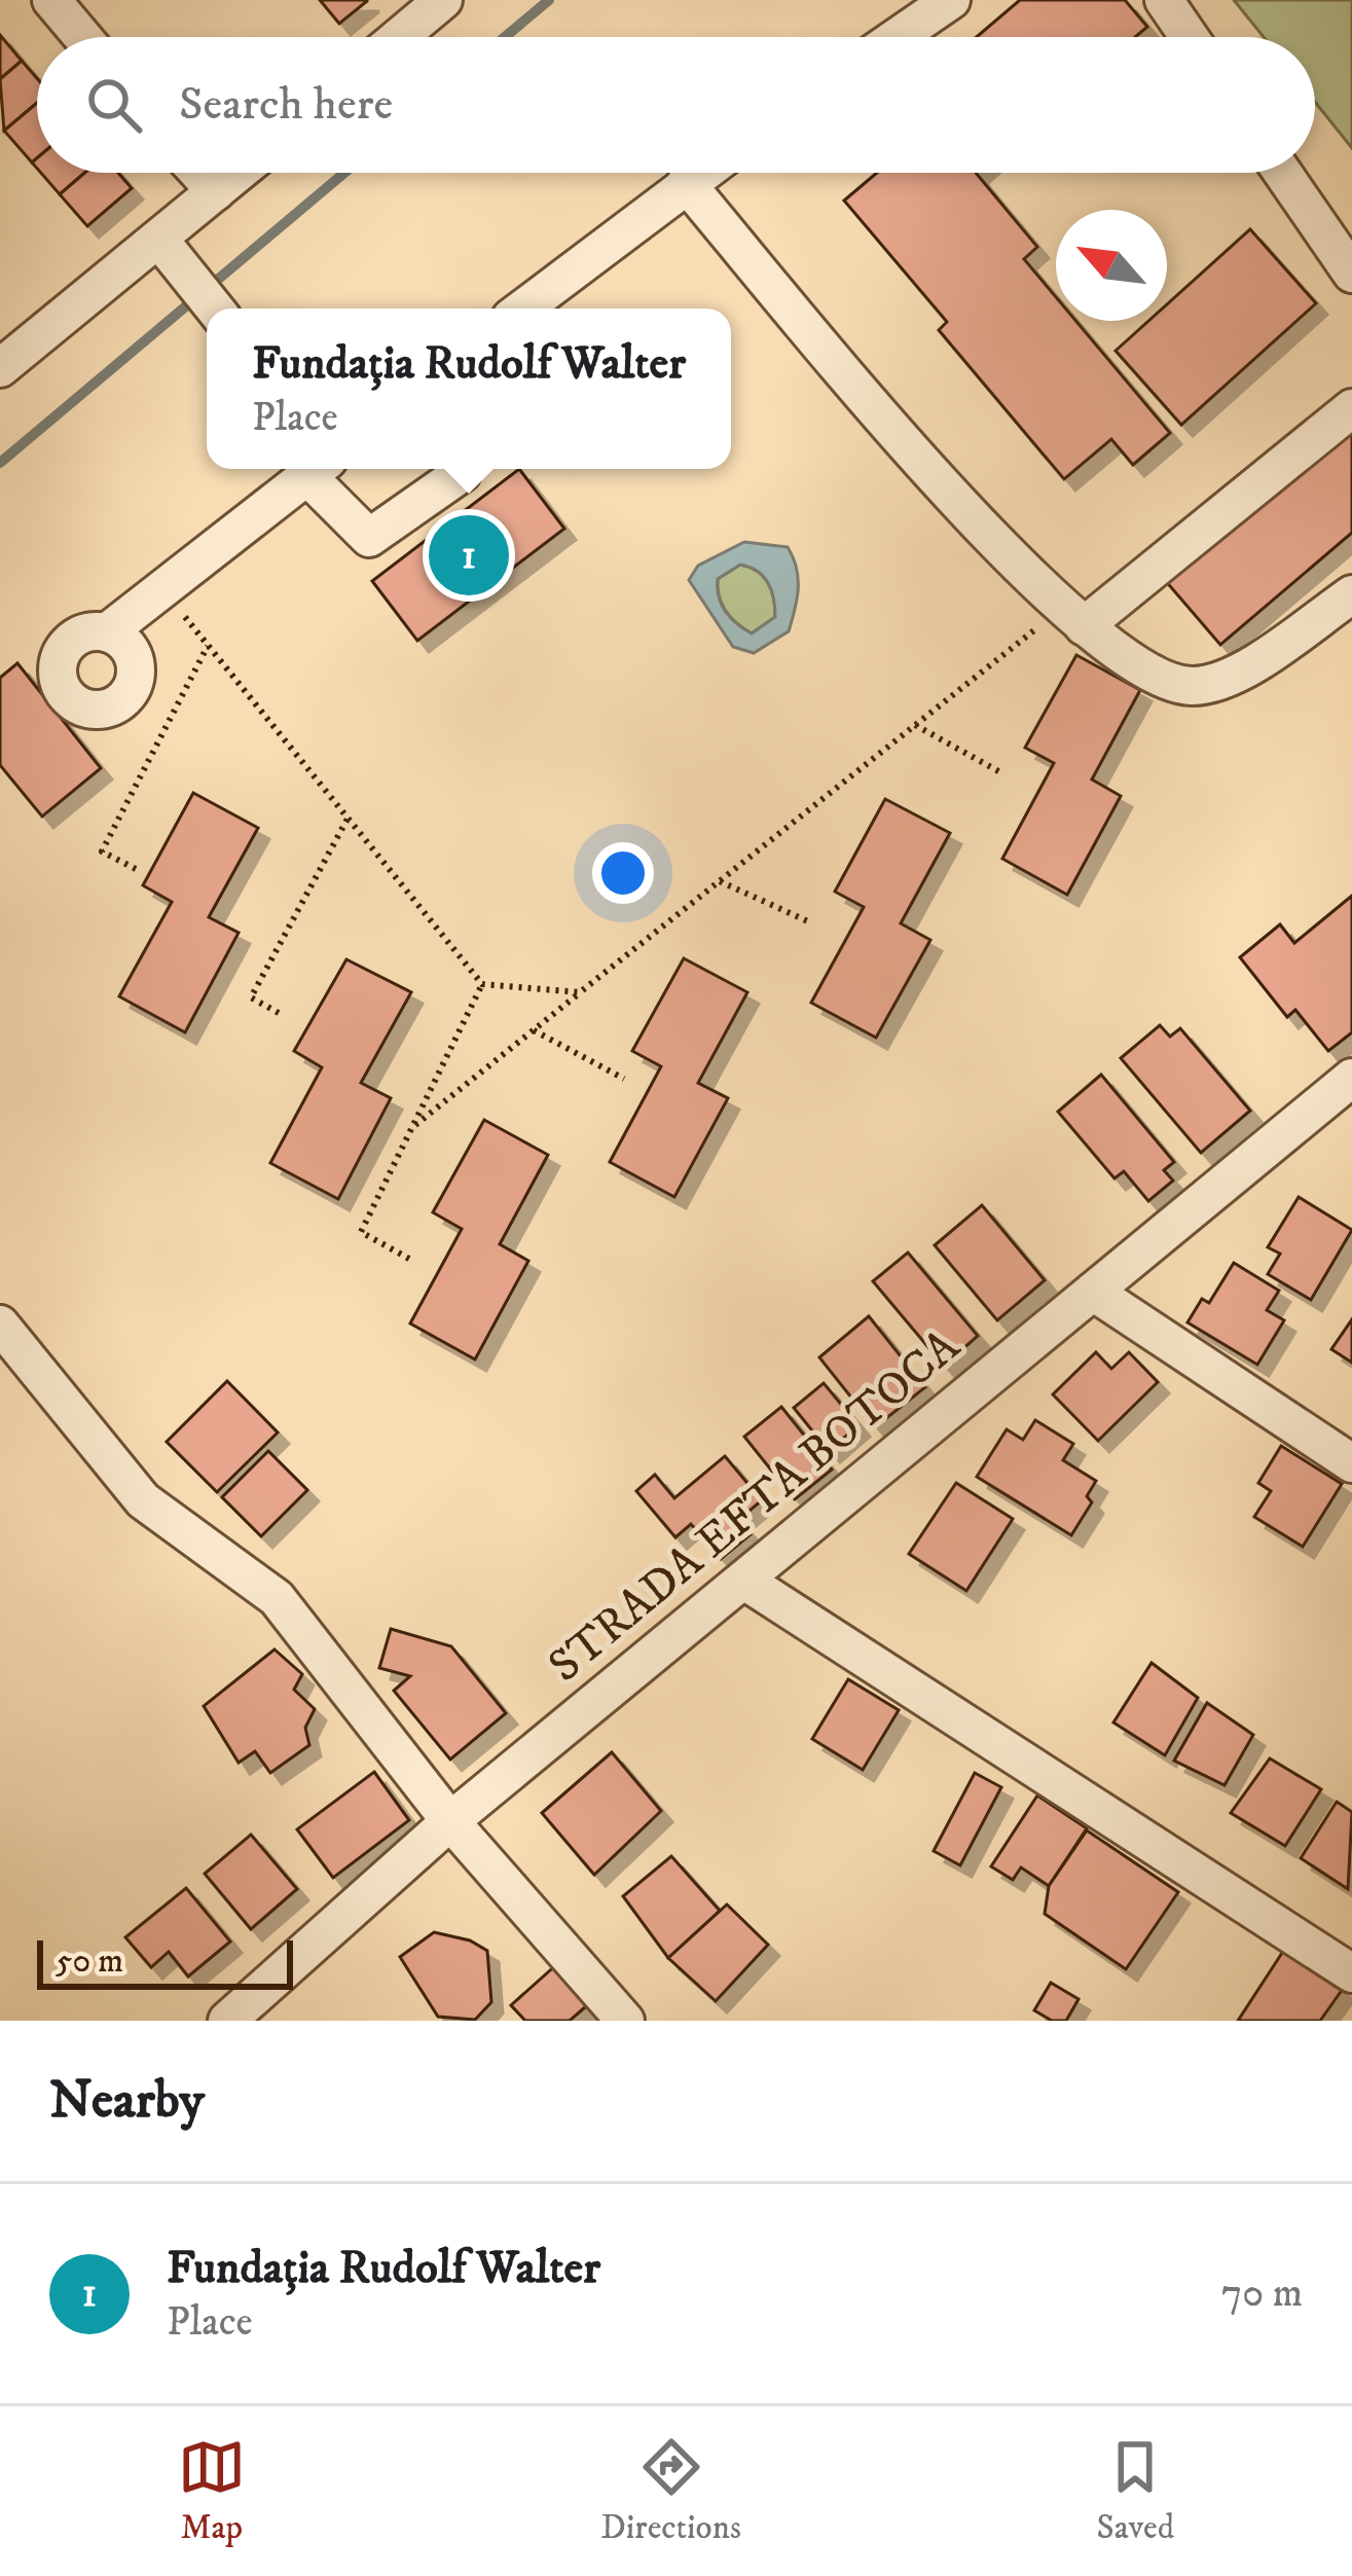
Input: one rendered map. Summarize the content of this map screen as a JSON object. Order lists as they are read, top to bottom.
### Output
{
  "streets": {
    "street": ["STRADA EFTA BOTOCA"]
  },
  "scale_bar": "50 m",
  "north": "top left",
  "page": {
    "search": "Search here",
    "popup": ["Fundația Rudolf Walter", "Place"],
    "pins": "1",
    "scale": "50 m",
    "heading": "Nearby",
    "list": [
      {
        "mark": "1",
        "name": "Fundația Rudolf Walter",
        "note": "Place",
        "value": "70 m"
      }
    ],
    "nav": ["Map", "Directions", "Saved"]
  }
}
